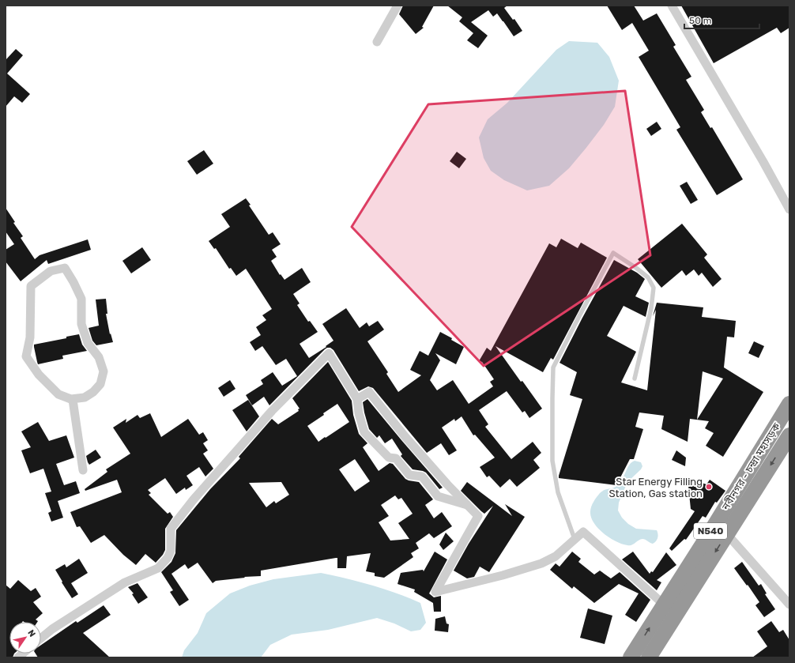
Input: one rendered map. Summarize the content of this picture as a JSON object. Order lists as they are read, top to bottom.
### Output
{
  "streets": {
    "highway": ["নবীনগর - চন্দ্রা মহাসড়ক", "N540"]
  },
  "places": ["Star Energy Filling Station, Gas station"],
  "scale_bar": "50 m",
  "north": "top right"
}
